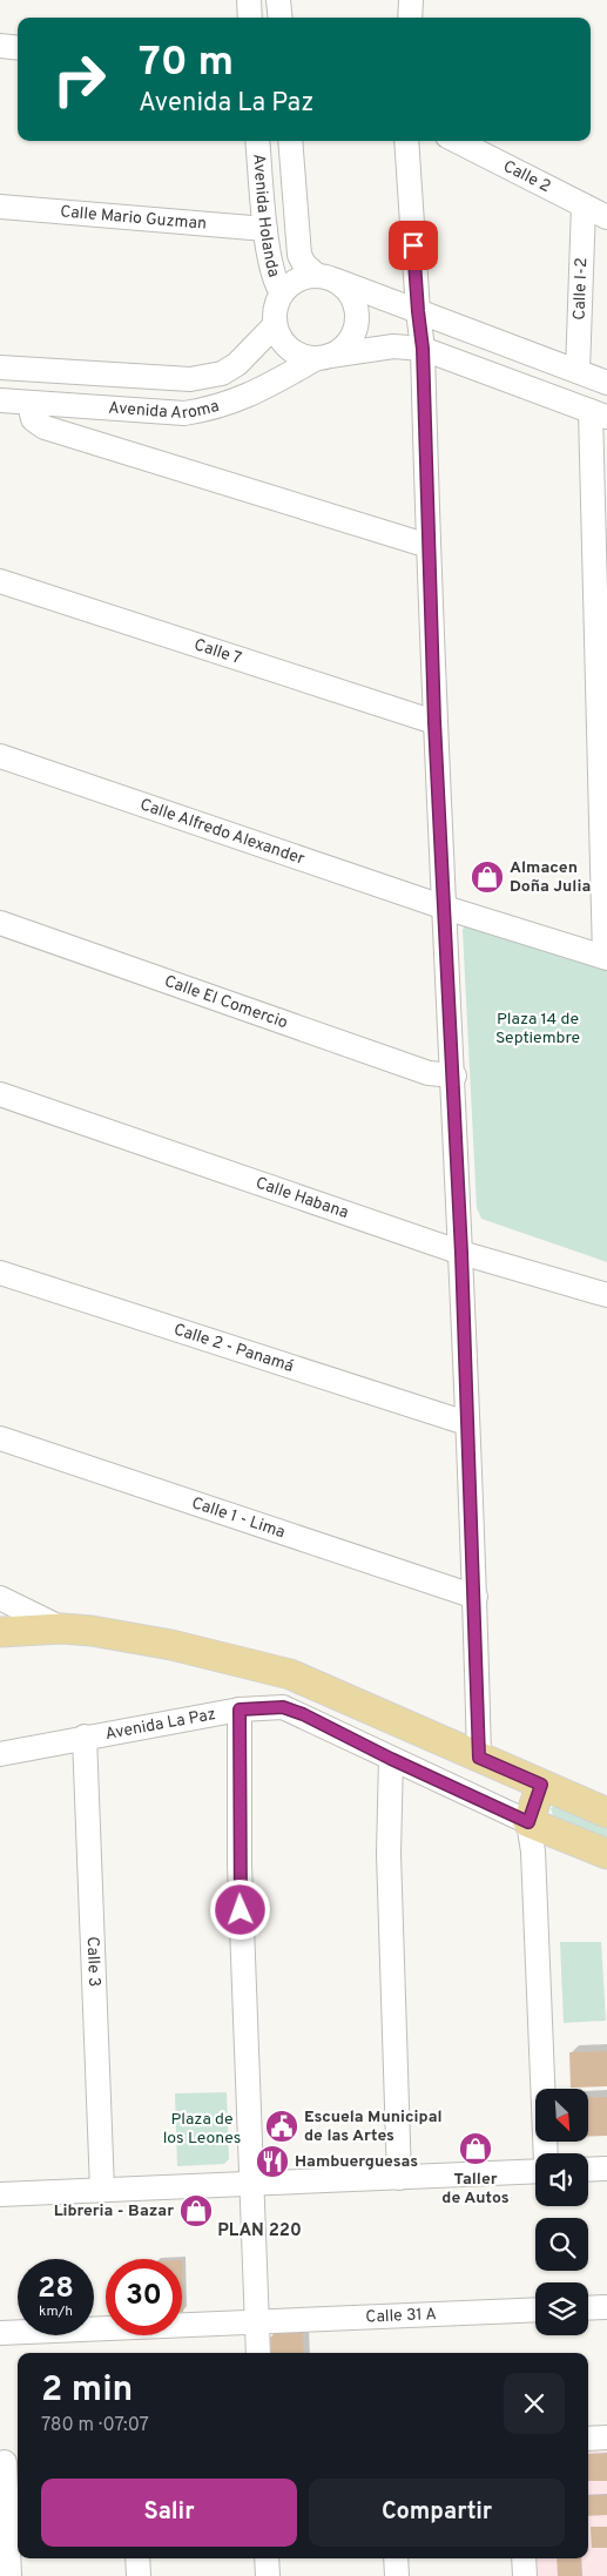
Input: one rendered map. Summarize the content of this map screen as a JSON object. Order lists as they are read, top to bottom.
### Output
{
  "streets": {
    "main road": ["Avenida La Paz"],
    "street": [
      "Calle 2",
      "Avenida Holanda",
      "Calle Mario Guzman",
      "Calle I-2",
      "Avenida Aroma",
      "Calle 7",
      "Calle Alfredo Alexander",
      "Calle El Comercio",
      "Calle Habana",
      "Calle 2 - Panamá",
      "Calle 1 - Lima",
      "Calle 3",
      "Calle 31 A"
    ]
  },
  "crossings": [
    ["Calle 2", "Calle I-2"],
    ["Avenida Holanda", "Calle Mario Guzman"],
    ["Avenida Holanda", "Avenida Aroma"],
    ["Avenida La Paz", "Calle 3"]
  ],
  "districts": ["PLAN 220"],
  "parks": ["Plaza 14 de Septiembre", "Plaza de los Leones"],
  "places": {
    "shop": ["Almacen Doña Julia", "Taller de Autos", "Libreria - Bazar"],
    "public building": ["Escuela Municipal de las Artes"],
    "restaurant": ["Hambuerguesas"]
  },
  "north": "bottom right",
  "page": {
    "turn": ["70 m", "Avenida La Paz"],
    "speed": "28 km/h",
    "limit": "30",
    "heading": ["2 min", "780 m · 07:07"],
    "buttons": ["Salir", "Compartir"]
  }
}
